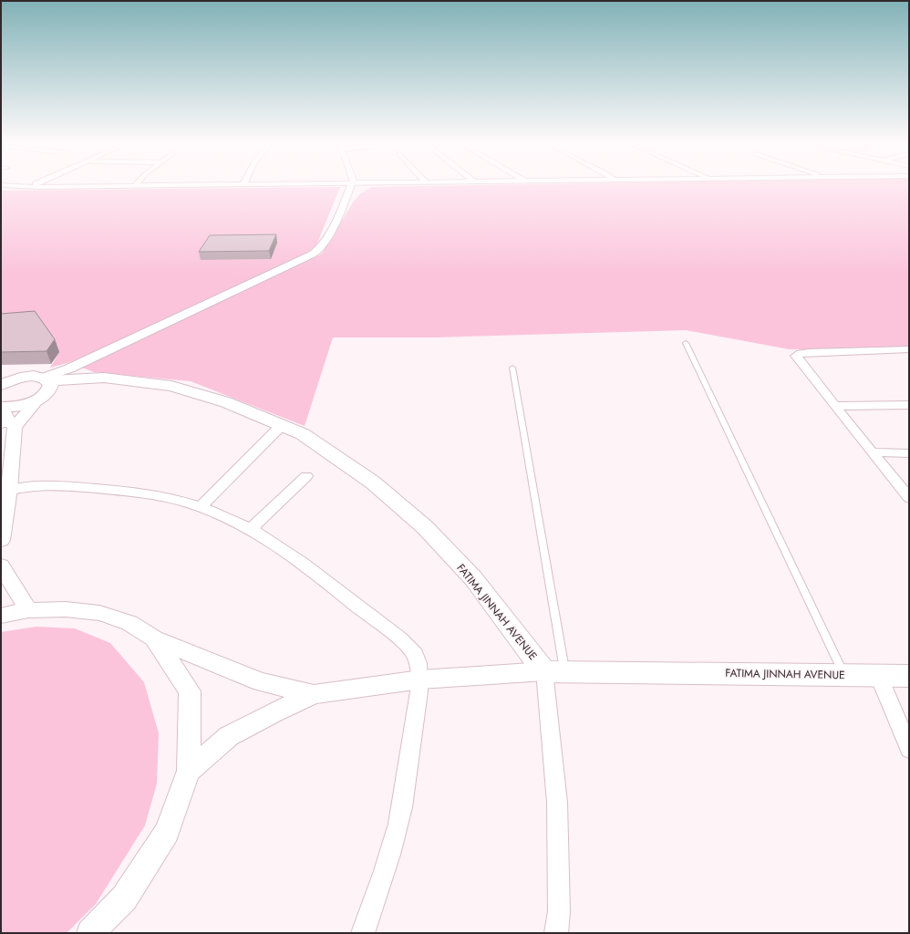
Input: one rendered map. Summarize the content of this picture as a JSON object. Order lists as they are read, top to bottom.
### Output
{
  "streets": {
    "main road": ["FATIMA JINNAH AVENUE"]
  }
}
